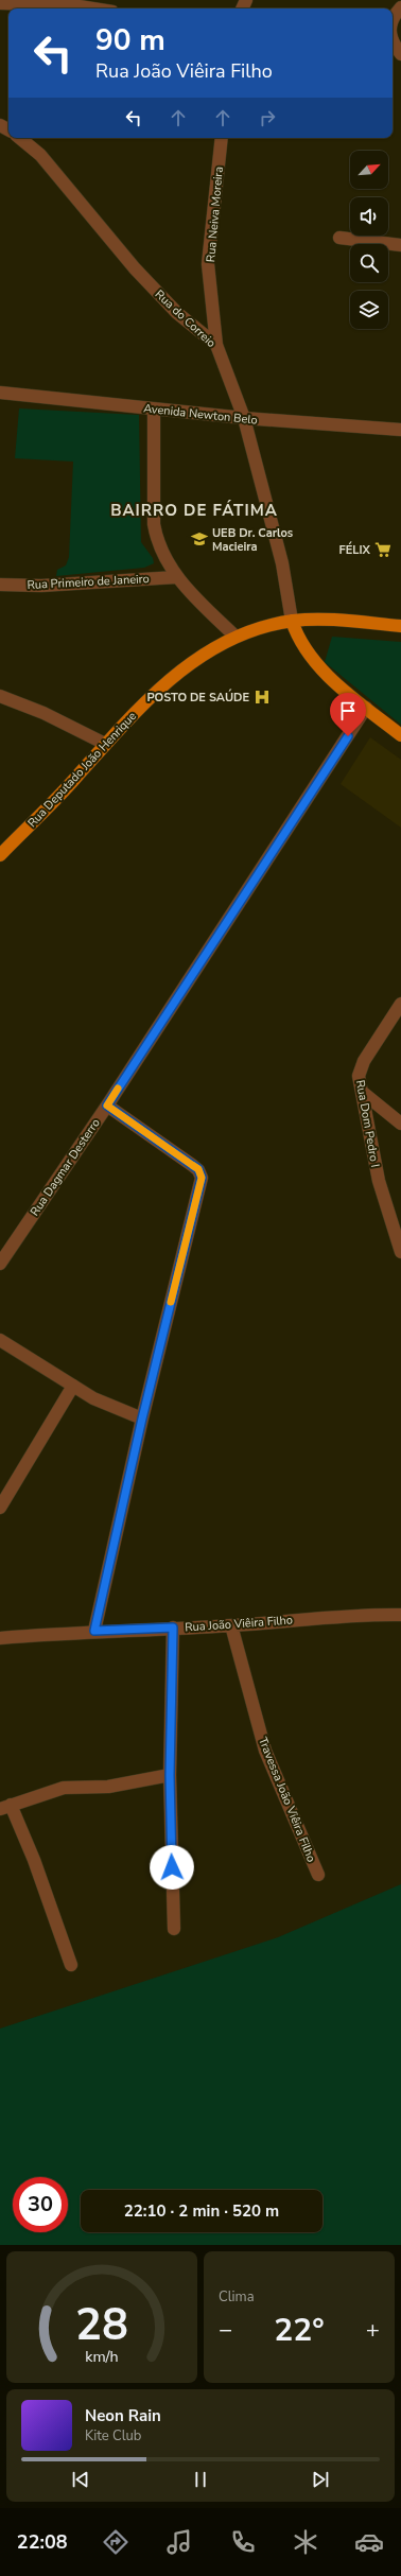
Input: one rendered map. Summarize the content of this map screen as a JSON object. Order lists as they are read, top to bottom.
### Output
{
  "streets": {
    "main road": ["Rua Deputado João Henrique"],
    "street": [
      "Rua Neiva Moreira",
      "Rua do Correio",
      "Avenida Newton Belo",
      "Rua Primeiro de Janeiro",
      "Rua Dom Pedro I",
      "Rua Dagmar Desterro",
      "Rua João Viêira Filho",
      "Travessa João Viêira Filho"
    ]
  },
  "crossings": [
    ["Rua Neiva Moreira", "Rua do Correio"],
    ["Rua do Correio", "Avenida Newton Belo"],
    ["Rua do Correio", "Rua Deputado João Henrique"],
    ["Rua João Viêira Filho", "Travessa João Viêira Filho"]
  ],
  "districts": ["BAIRRO DE FÁTIMA"],
  "places": {
    "school or university": ["UEB Dr. Carlos Macieira"],
    "supermarket": ["FÉLIX"],
    "hospital": ["POSTO DE SAÚDE"]
  },
  "north": "top right",
  "page": {
    "turn": ["90 m", "Rua João Viêira Filho"],
    "limit": "30",
    "trip": "22:10 · 2 min · 520 m",
    "tile": "Clima",
    "heat": ["−", "22°", "+"],
    "song": ["Neon Rain", "Kite Club"],
    "tabs": "22:08",
    "gauge": ["28", "km/h"]
  }
}
